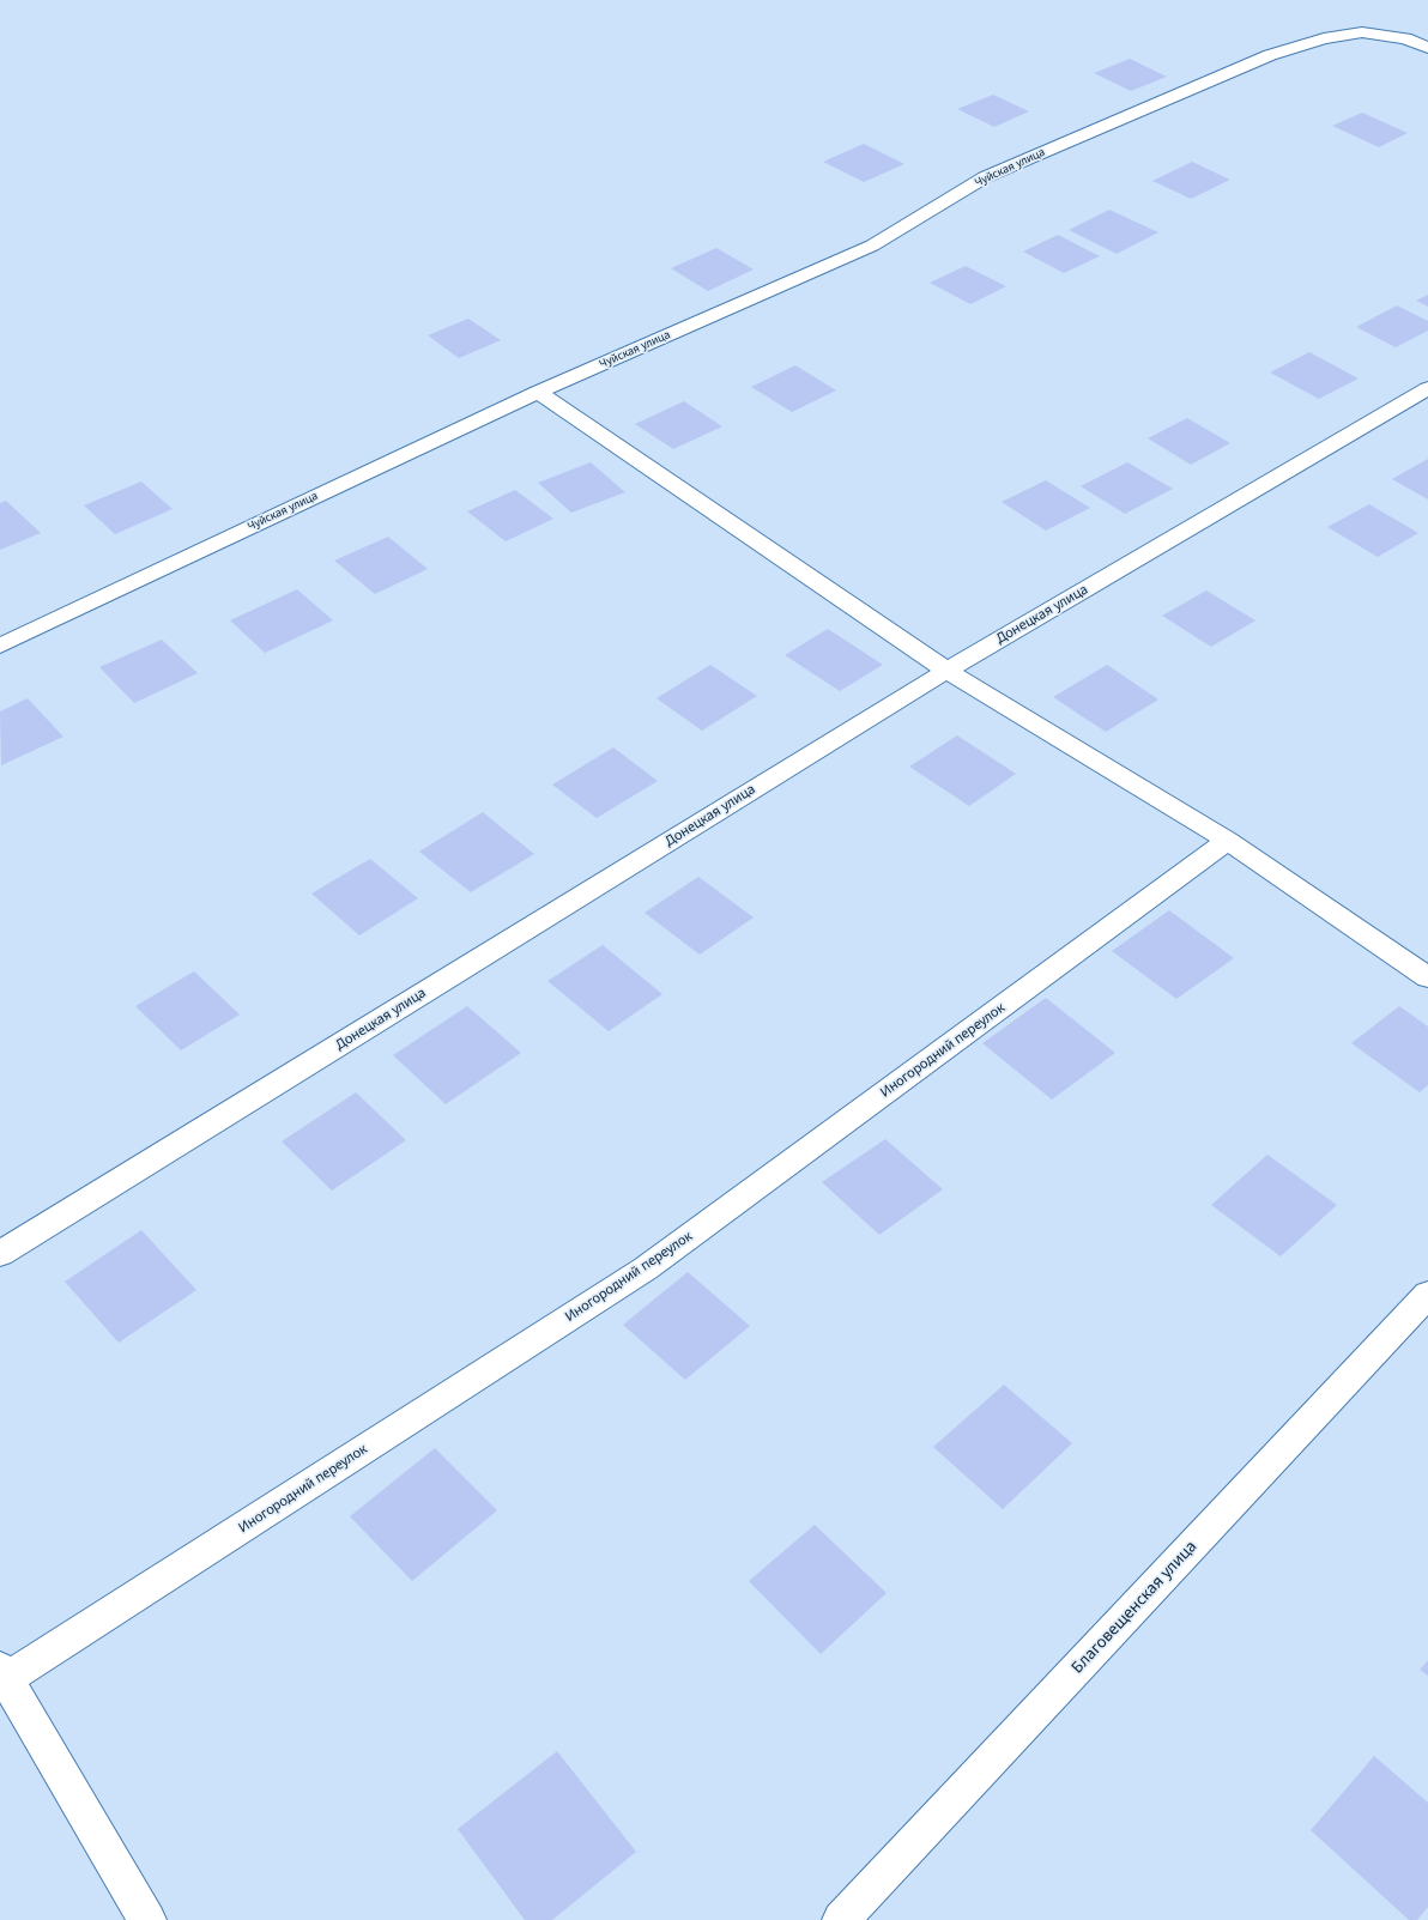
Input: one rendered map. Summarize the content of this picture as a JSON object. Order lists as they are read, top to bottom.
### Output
{
  "streets": {
    "street": [
      "Чуйская улица",
      "Донецкая улица",
      "Иногородний переулок",
      "Благовещенская улица"
    ]
  }
}
